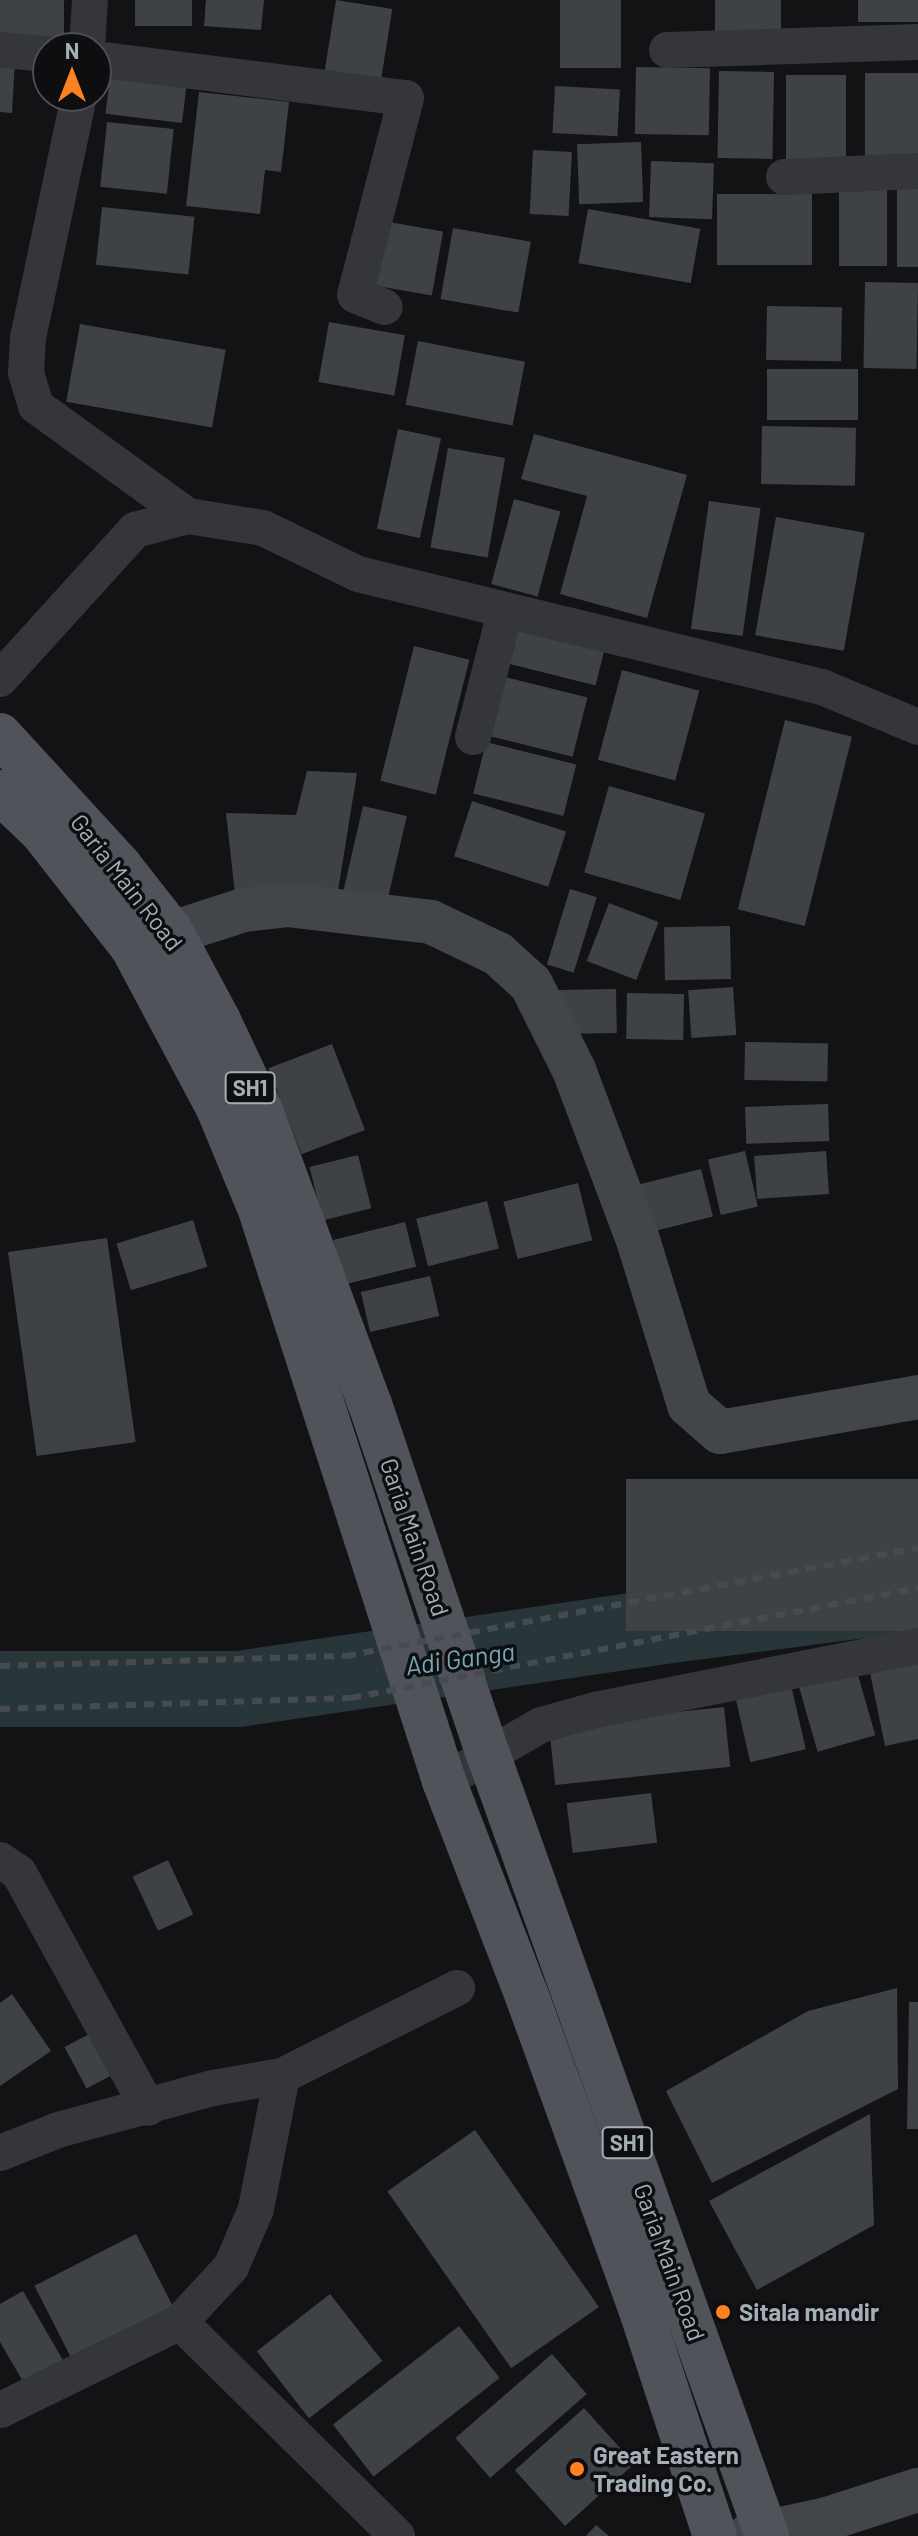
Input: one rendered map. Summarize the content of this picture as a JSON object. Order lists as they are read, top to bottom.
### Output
{
  "streets": {
    "main road": ["Garia Main Road", "SH1"]
  },
  "water": ["Adi Ganga"],
  "places": ["Sitala mandir", "Great Eastern Trading Co."],
  "north": "top"
}
